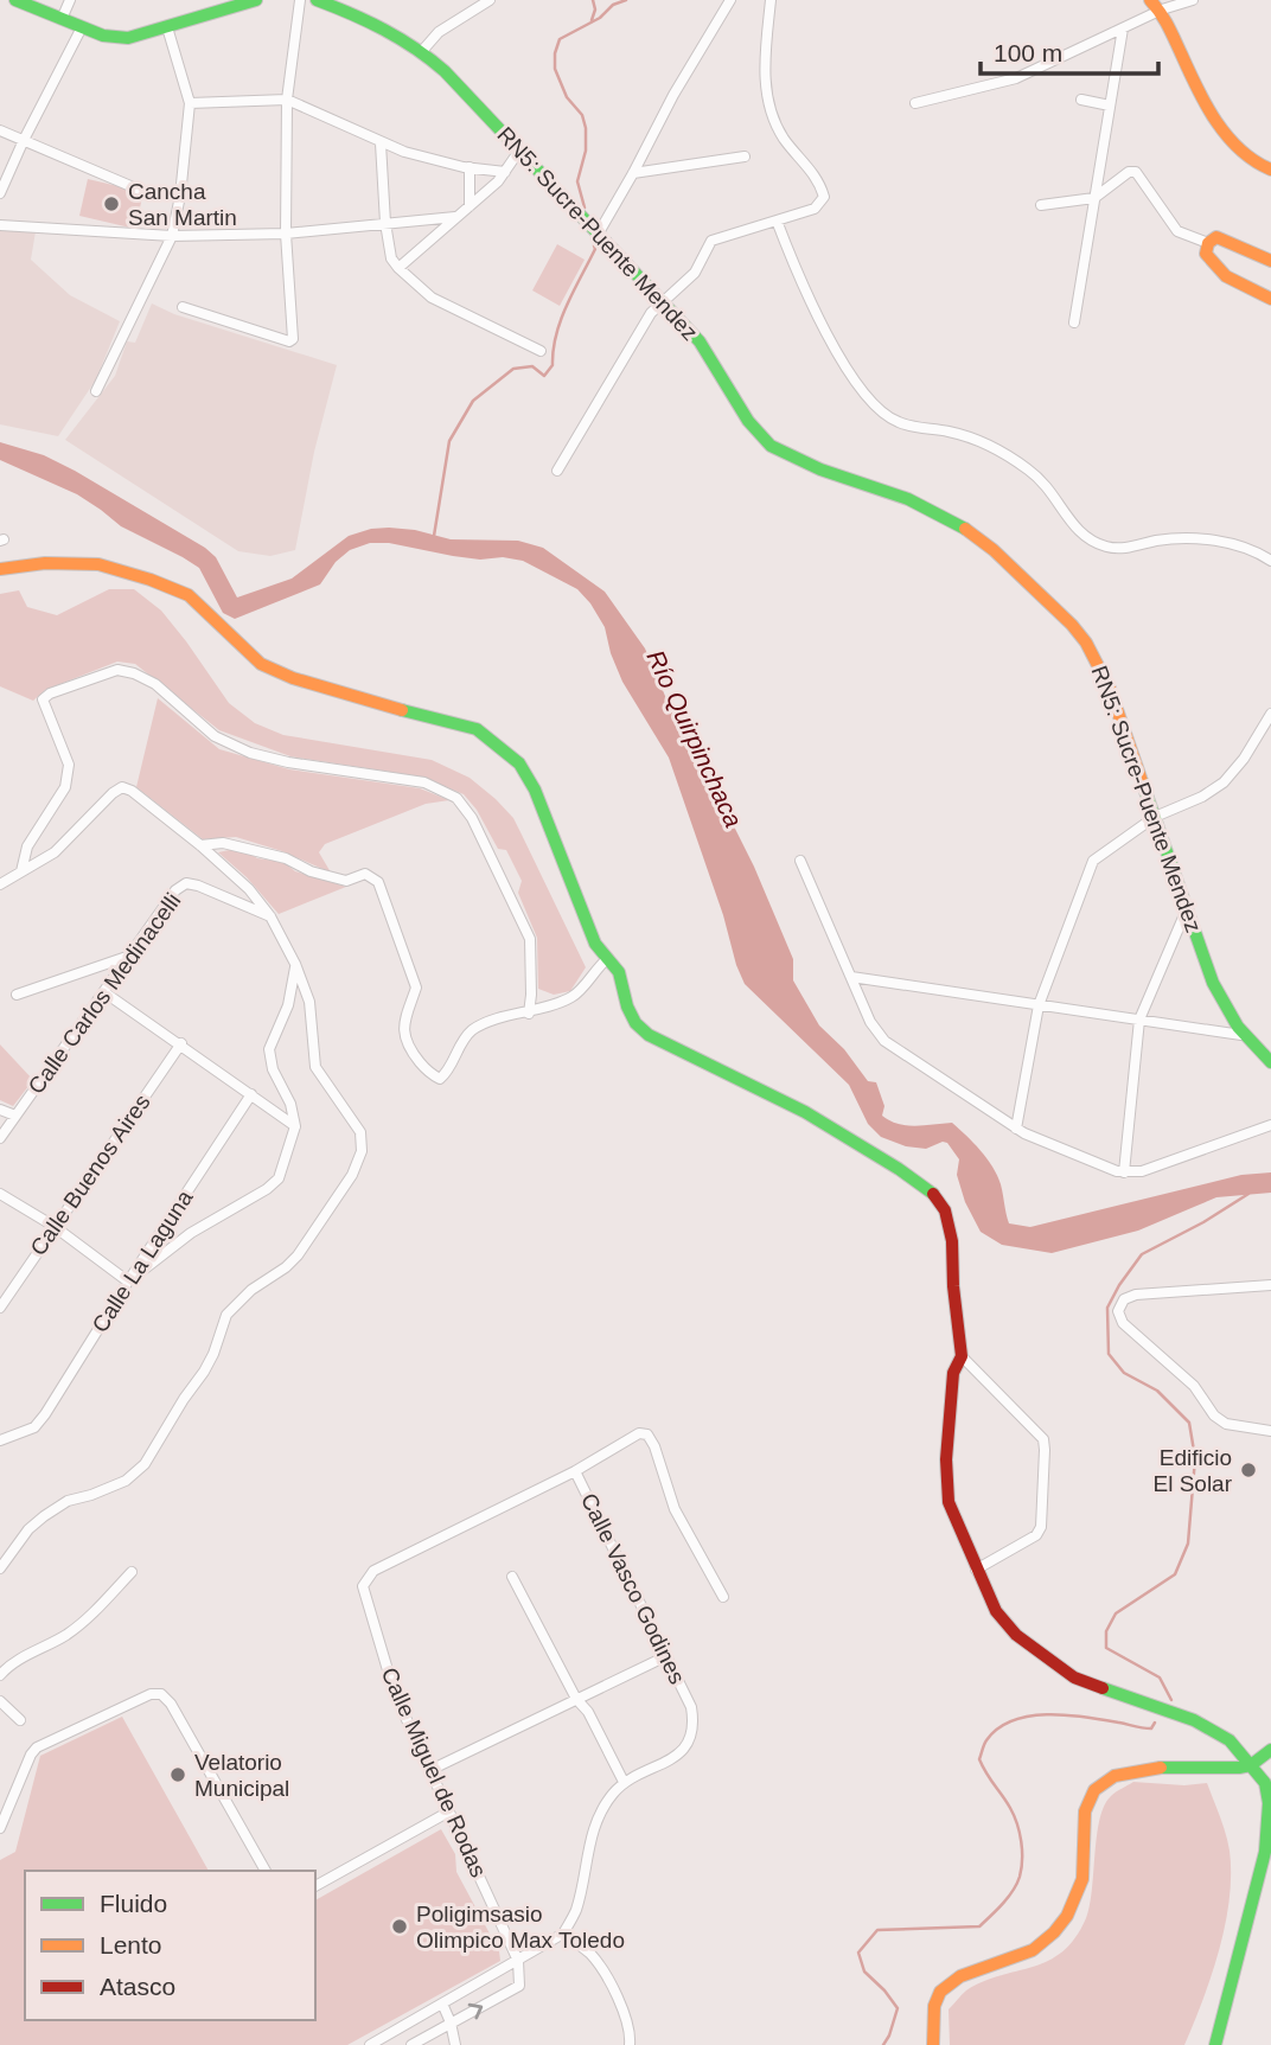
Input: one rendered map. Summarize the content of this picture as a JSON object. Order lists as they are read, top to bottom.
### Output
{
  "streets": {
    "main road": ["RN5: Sucre-Puente Mendez"],
    "street": [
      "Calle Carlos Medinacelli",
      "Calle Buenos Aires",
      "Calle La Laguna",
      "Calle Vasco Godines",
      "Calle Miguel de Rodas"
    ]
  },
  "crossings": [
    ["Calle Vasco Godines", "Calle Miguel de Rodas"]
  ],
  "water": ["Río Quirpinchaca"],
  "places": [
    "Cancha San Martin",
    "Edificio El Solar",
    "Velatorio Municipal",
    "Poligimsasio Olimpico Max Toledo"
  ],
  "legend": ["Fluido", "Lento", "Atasco"],
  "scale_bar": "100 m"
}
